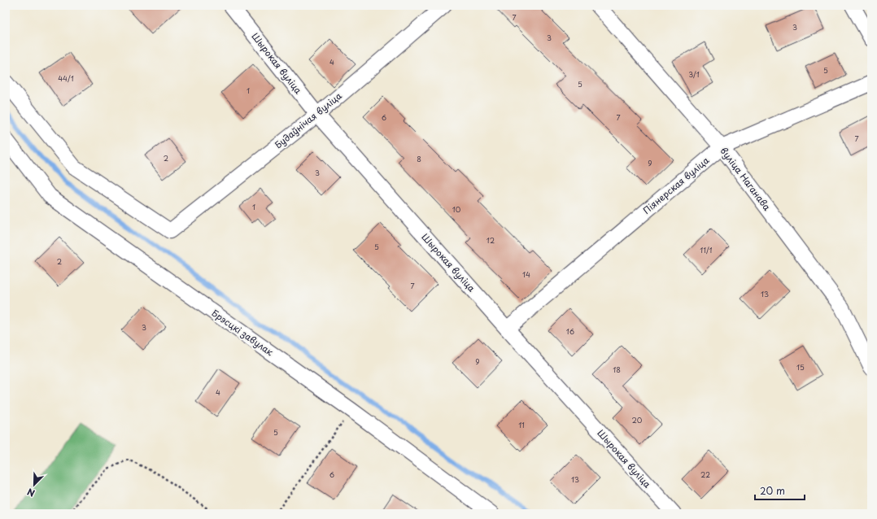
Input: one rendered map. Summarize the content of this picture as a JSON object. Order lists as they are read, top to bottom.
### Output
{
  "streets": {
    "street": [
      "Шырокая вуліца",
      "Будаўнічая вуліца",
      "вуліца Наганава",
      "Піянерская вуліца",
      "Брэсцкі завулак"
    ]
  },
  "crossings": [
    ["Шырокая вуліца", "Будаўнічая вуліца"],
    ["Шырокая вуліца", "Піянерская вуліца"],
    ["вуліца Наганава", "Піянерская вуліца"]
  ],
  "house_numbers": [
    "7",
    "3",
    "3",
    "4",
    "5",
    "3/1",
    "44/1",
    "5",
    "1",
    "6",
    "7",
    "7",
    "2",
    "8",
    "9",
    "3",
    "1",
    "10",
    "12",
    "5",
    "11/1",
    "2",
    "14",
    "7",
    "13",
    "3",
    "16",
    "9",
    "15",
    "18",
    "4",
    "20",
    "11",
    "5",
    "6",
    "22",
    "13"
  ],
  "scale_bar": "20 m",
  "north": "bottom left"
}
